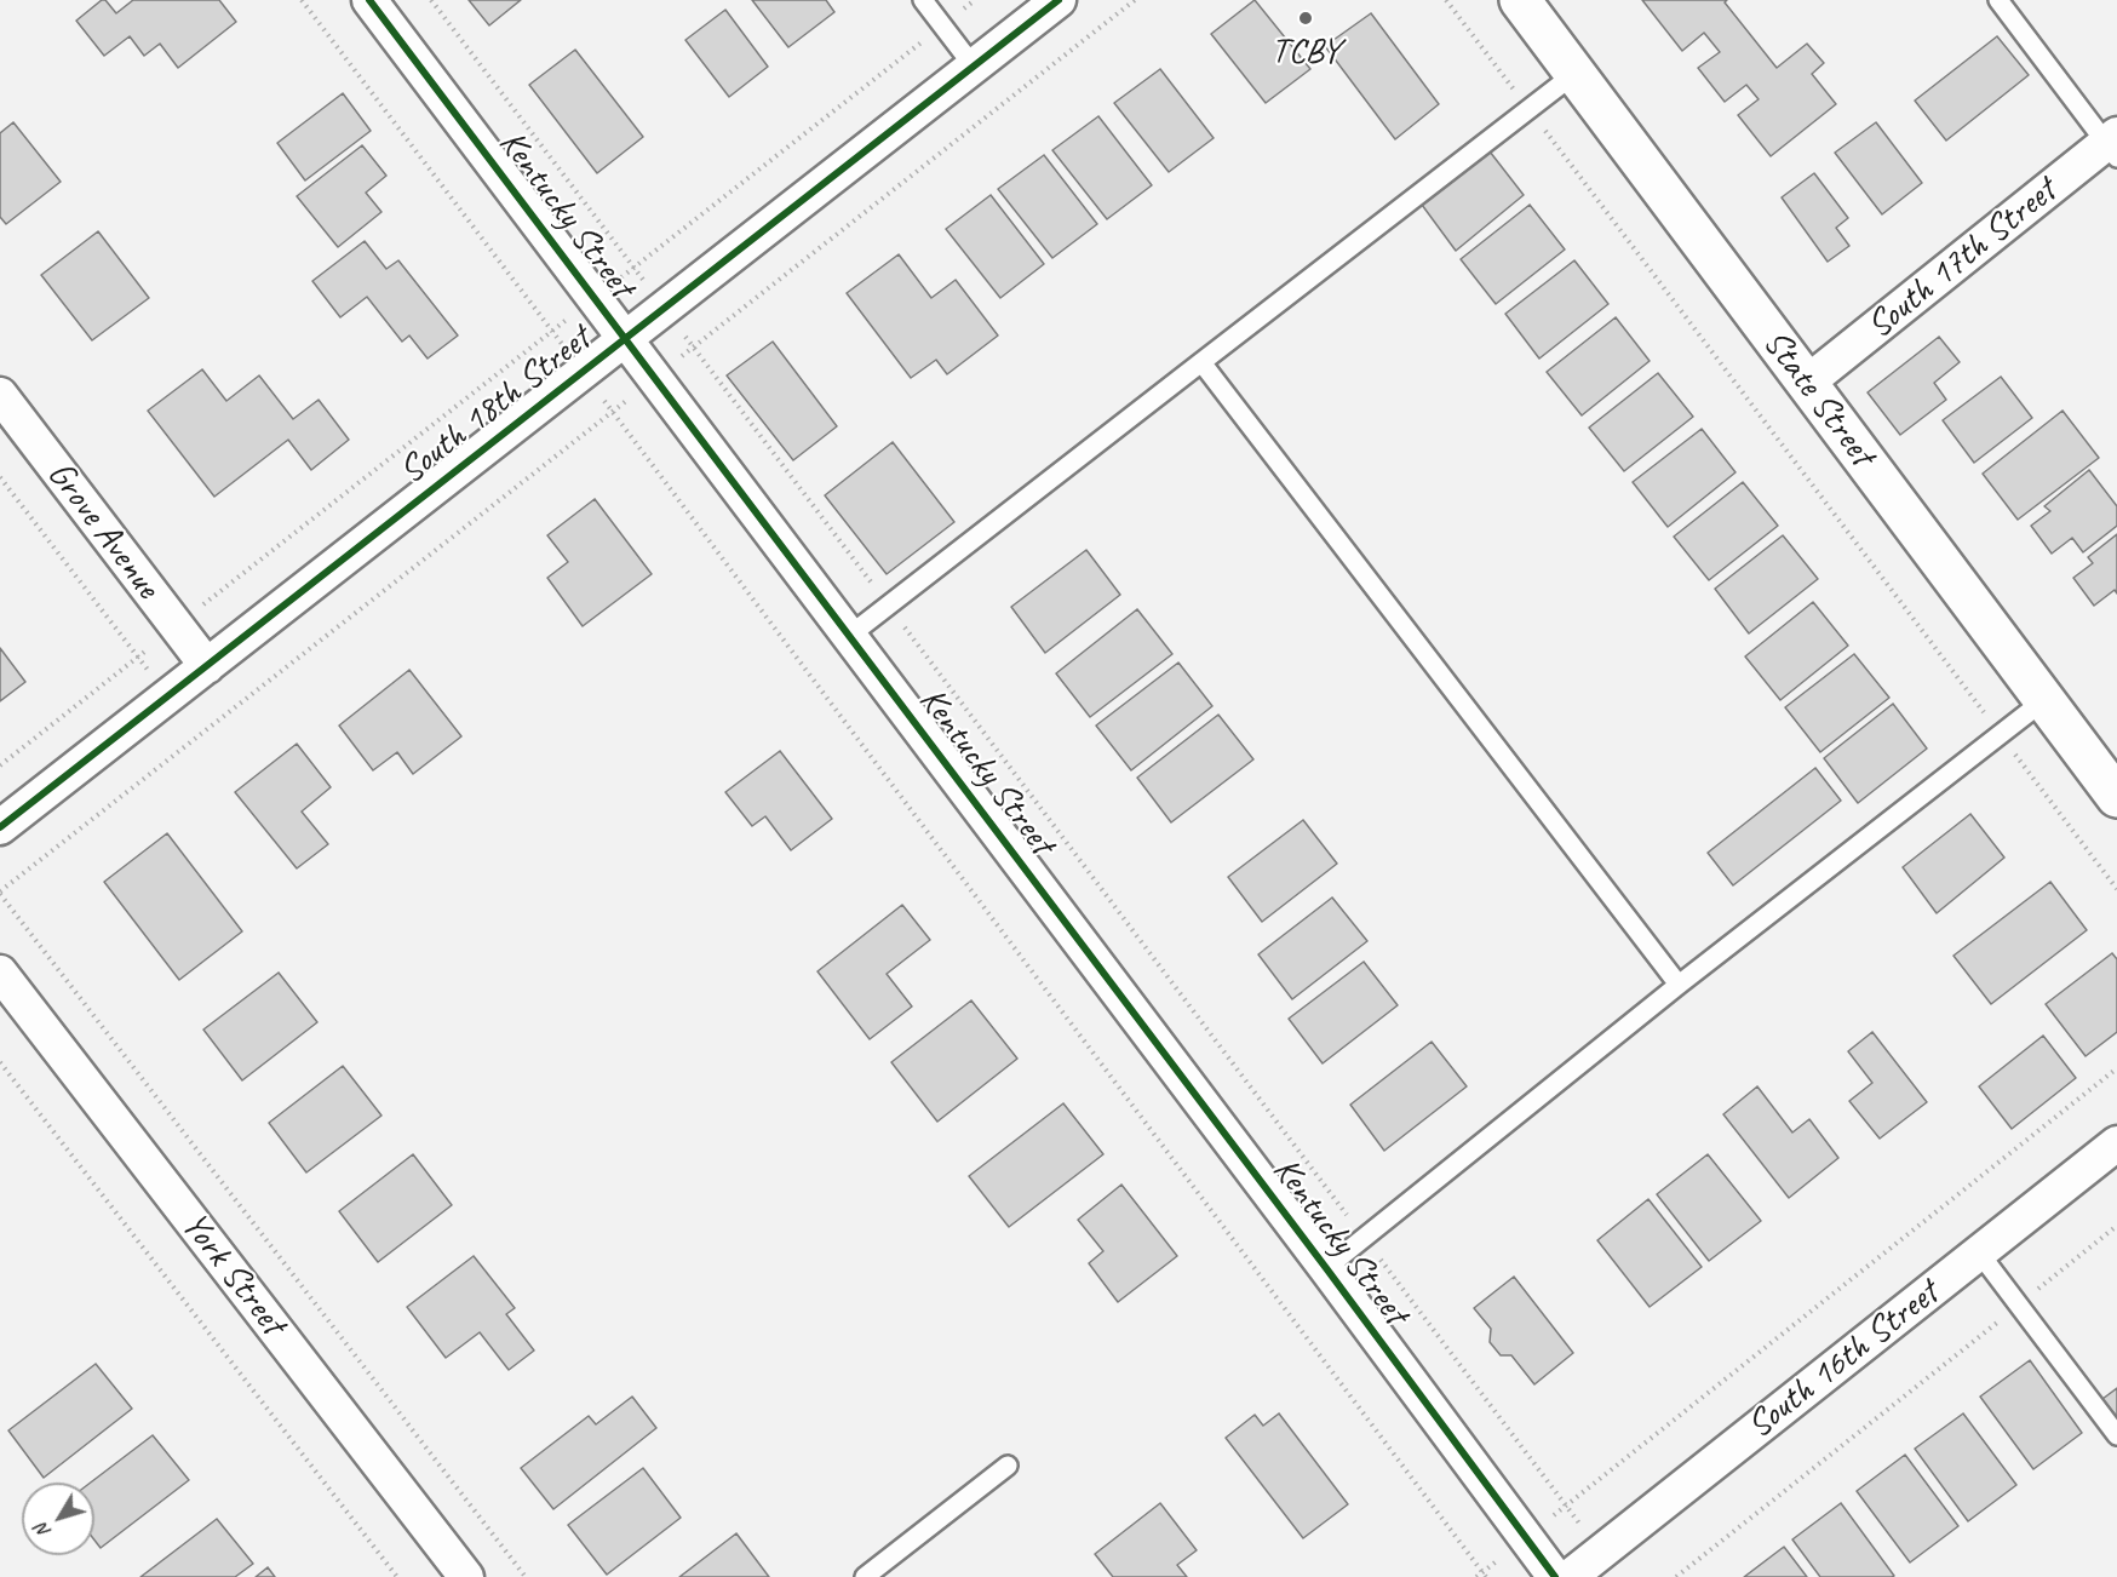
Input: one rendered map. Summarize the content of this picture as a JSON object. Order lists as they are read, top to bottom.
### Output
{
  "streets": {
    "street": [
      "Kentucky Street",
      "South 17th Street",
      "State Street",
      "South 18th Street",
      "Grove Avenue",
      "York Street",
      "South 16th Street"
    ]
  },
  "crossings": [
    ["Kentucky Street", "South 18th Street"],
    ["South 17th Street", "State Street"],
    ["South 18th Street", "Grove Avenue"]
  ],
  "places": ["TCBY"],
  "north": "bottom left"
}
